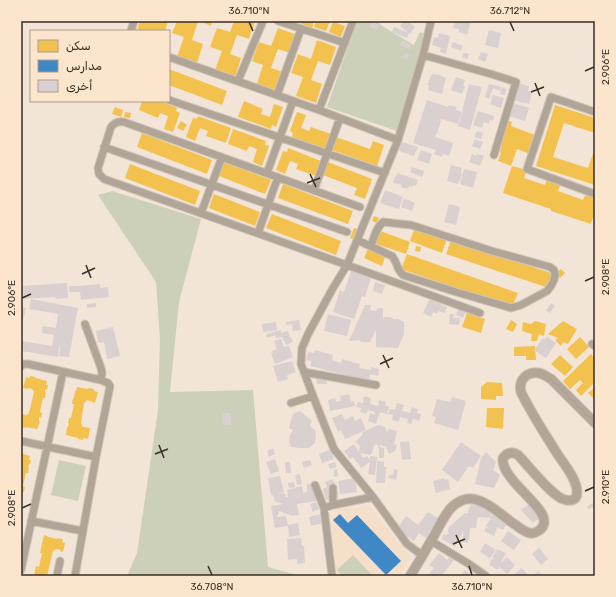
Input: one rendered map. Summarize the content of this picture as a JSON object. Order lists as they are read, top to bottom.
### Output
{
  "legend": ["سكن", "مدارس", "أخرى"],
  "coordinates": [
    "36.710°N",
    "36.712°N",
    "2.906°E",
    "2.908°E",
    "2.910°E",
    "36.708°N"
  ]
}
